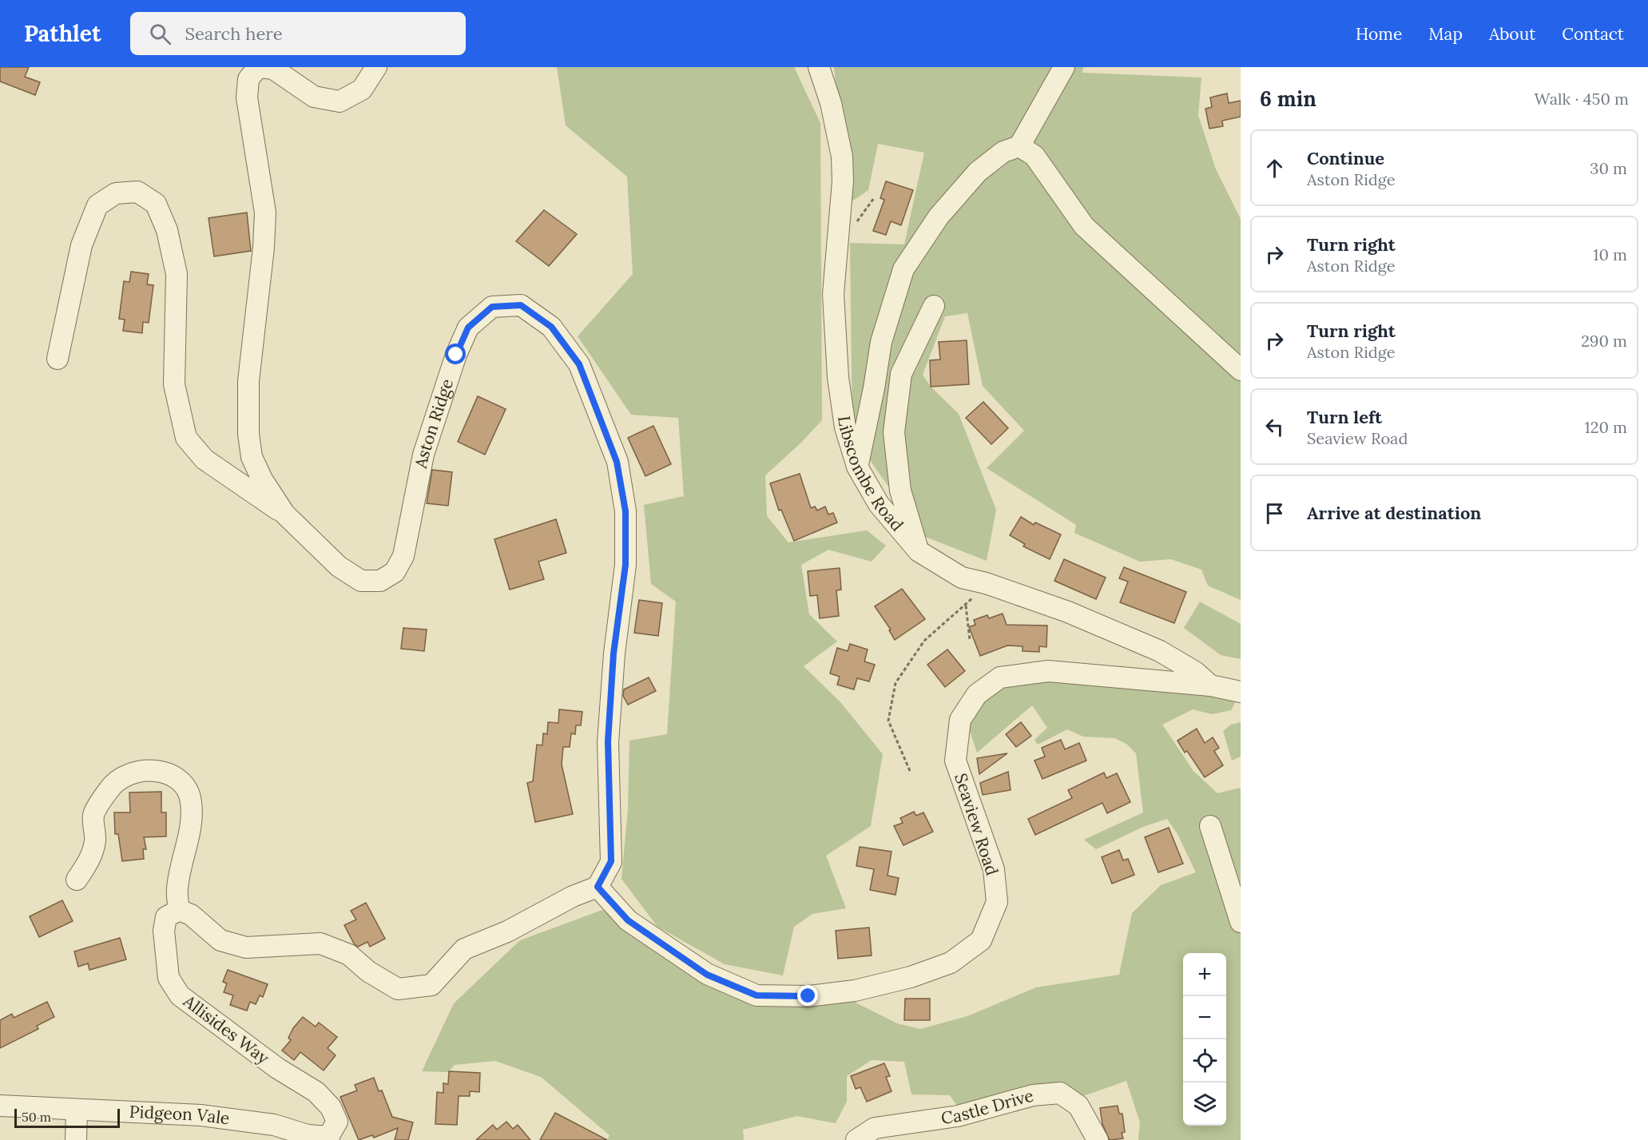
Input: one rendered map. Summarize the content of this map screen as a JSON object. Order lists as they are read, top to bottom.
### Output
{
  "streets": {
    "street": [
      "Aston Ridge",
      "Libscombe Road",
      "Seaview Road",
      "Allisides Way",
      "Castle Drive",
      "Pidgeon Vale"
    ]
  },
  "crossings": [
    ["Aston Ridge", "Seaview Road"],
    ["Libscombe Road", "Seaview Road"],
    ["Allisides Way", "Pidgeon Vale"]
  ],
  "scale_bar": "50 m",
  "page": {
    "header": "Pathlet",
    "search": "Search here",
    "nav": [
      "Home",
      "Map",
      "About",
      "Contact"
    ],
    "heading": ["6 min", "Walk · 450 m"],
    "list": [
      ["Continue", "Aston Ridge", "30 m"],
      ["Turn right", "Aston Ridge", "10 m"],
      ["Turn right", "Aston Ridge", "290 m"],
      ["Turn left", "Seaview Road", "120 m"],
      "Arrive at destination"
    ],
    "map_buttons": ["+", "−"],
    "scale": "50 m"
  }
}
